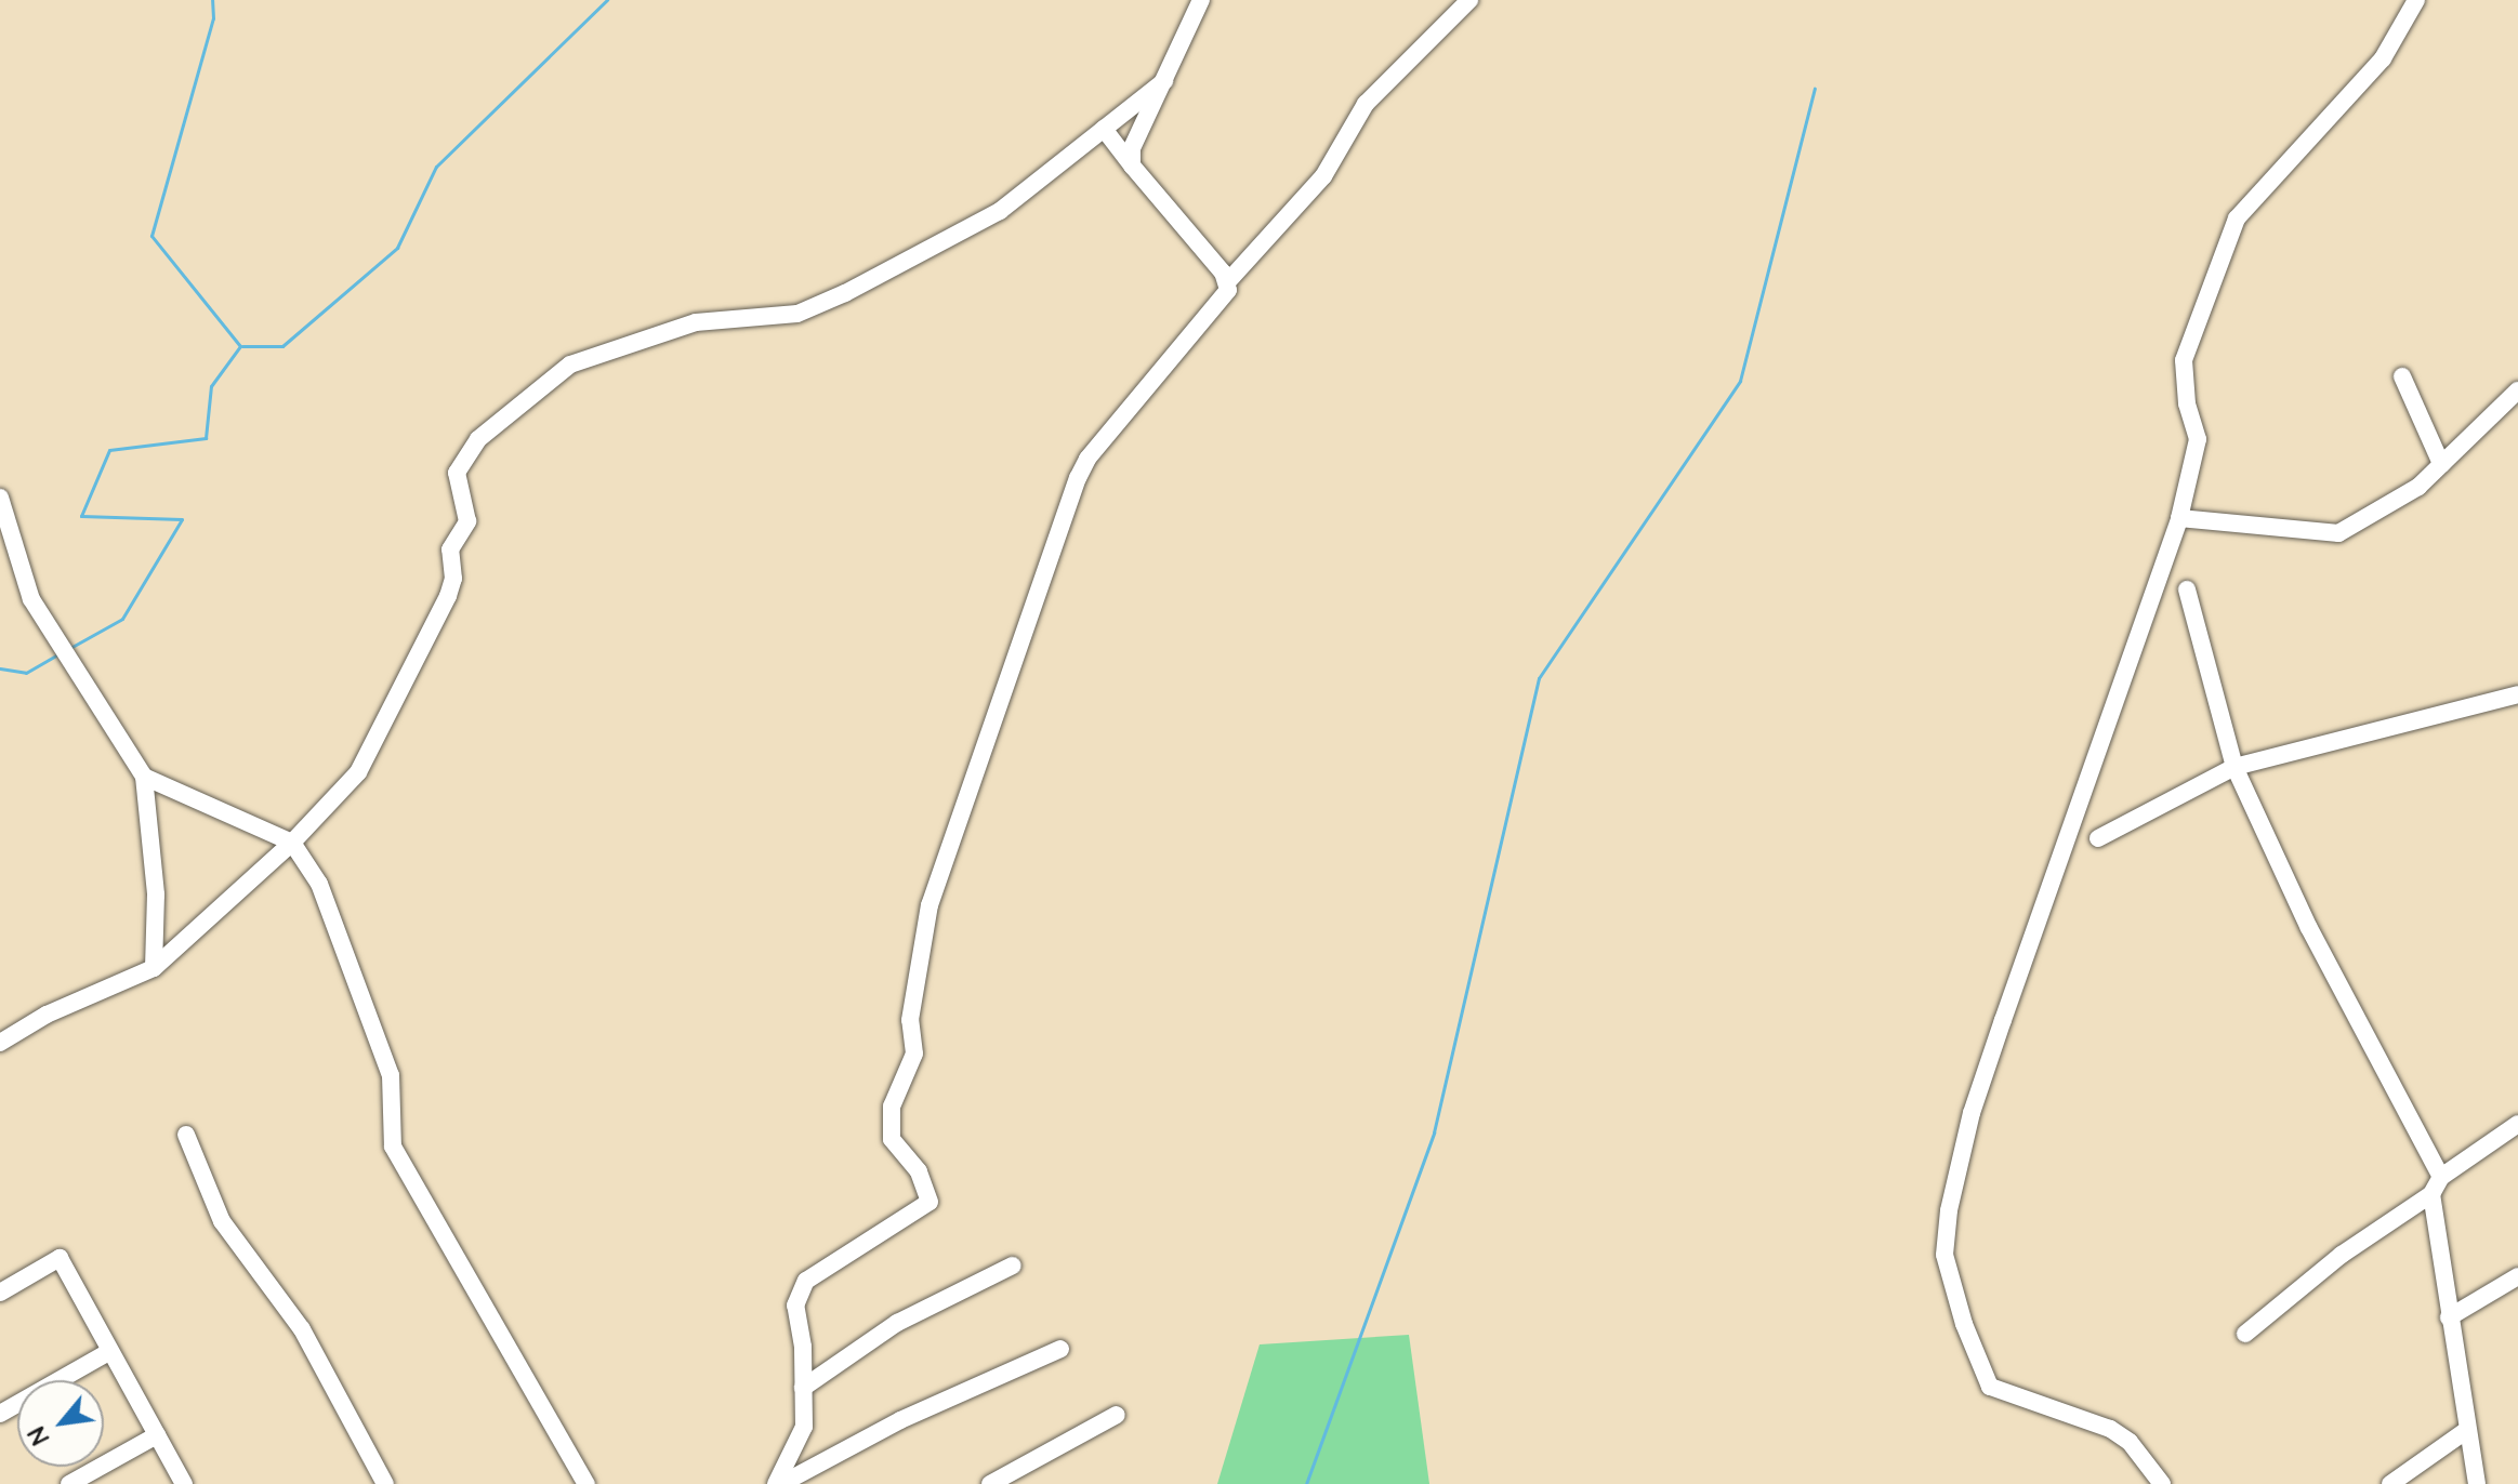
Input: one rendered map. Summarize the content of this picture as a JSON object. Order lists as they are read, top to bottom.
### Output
{
  "north": "bottom left"
}
